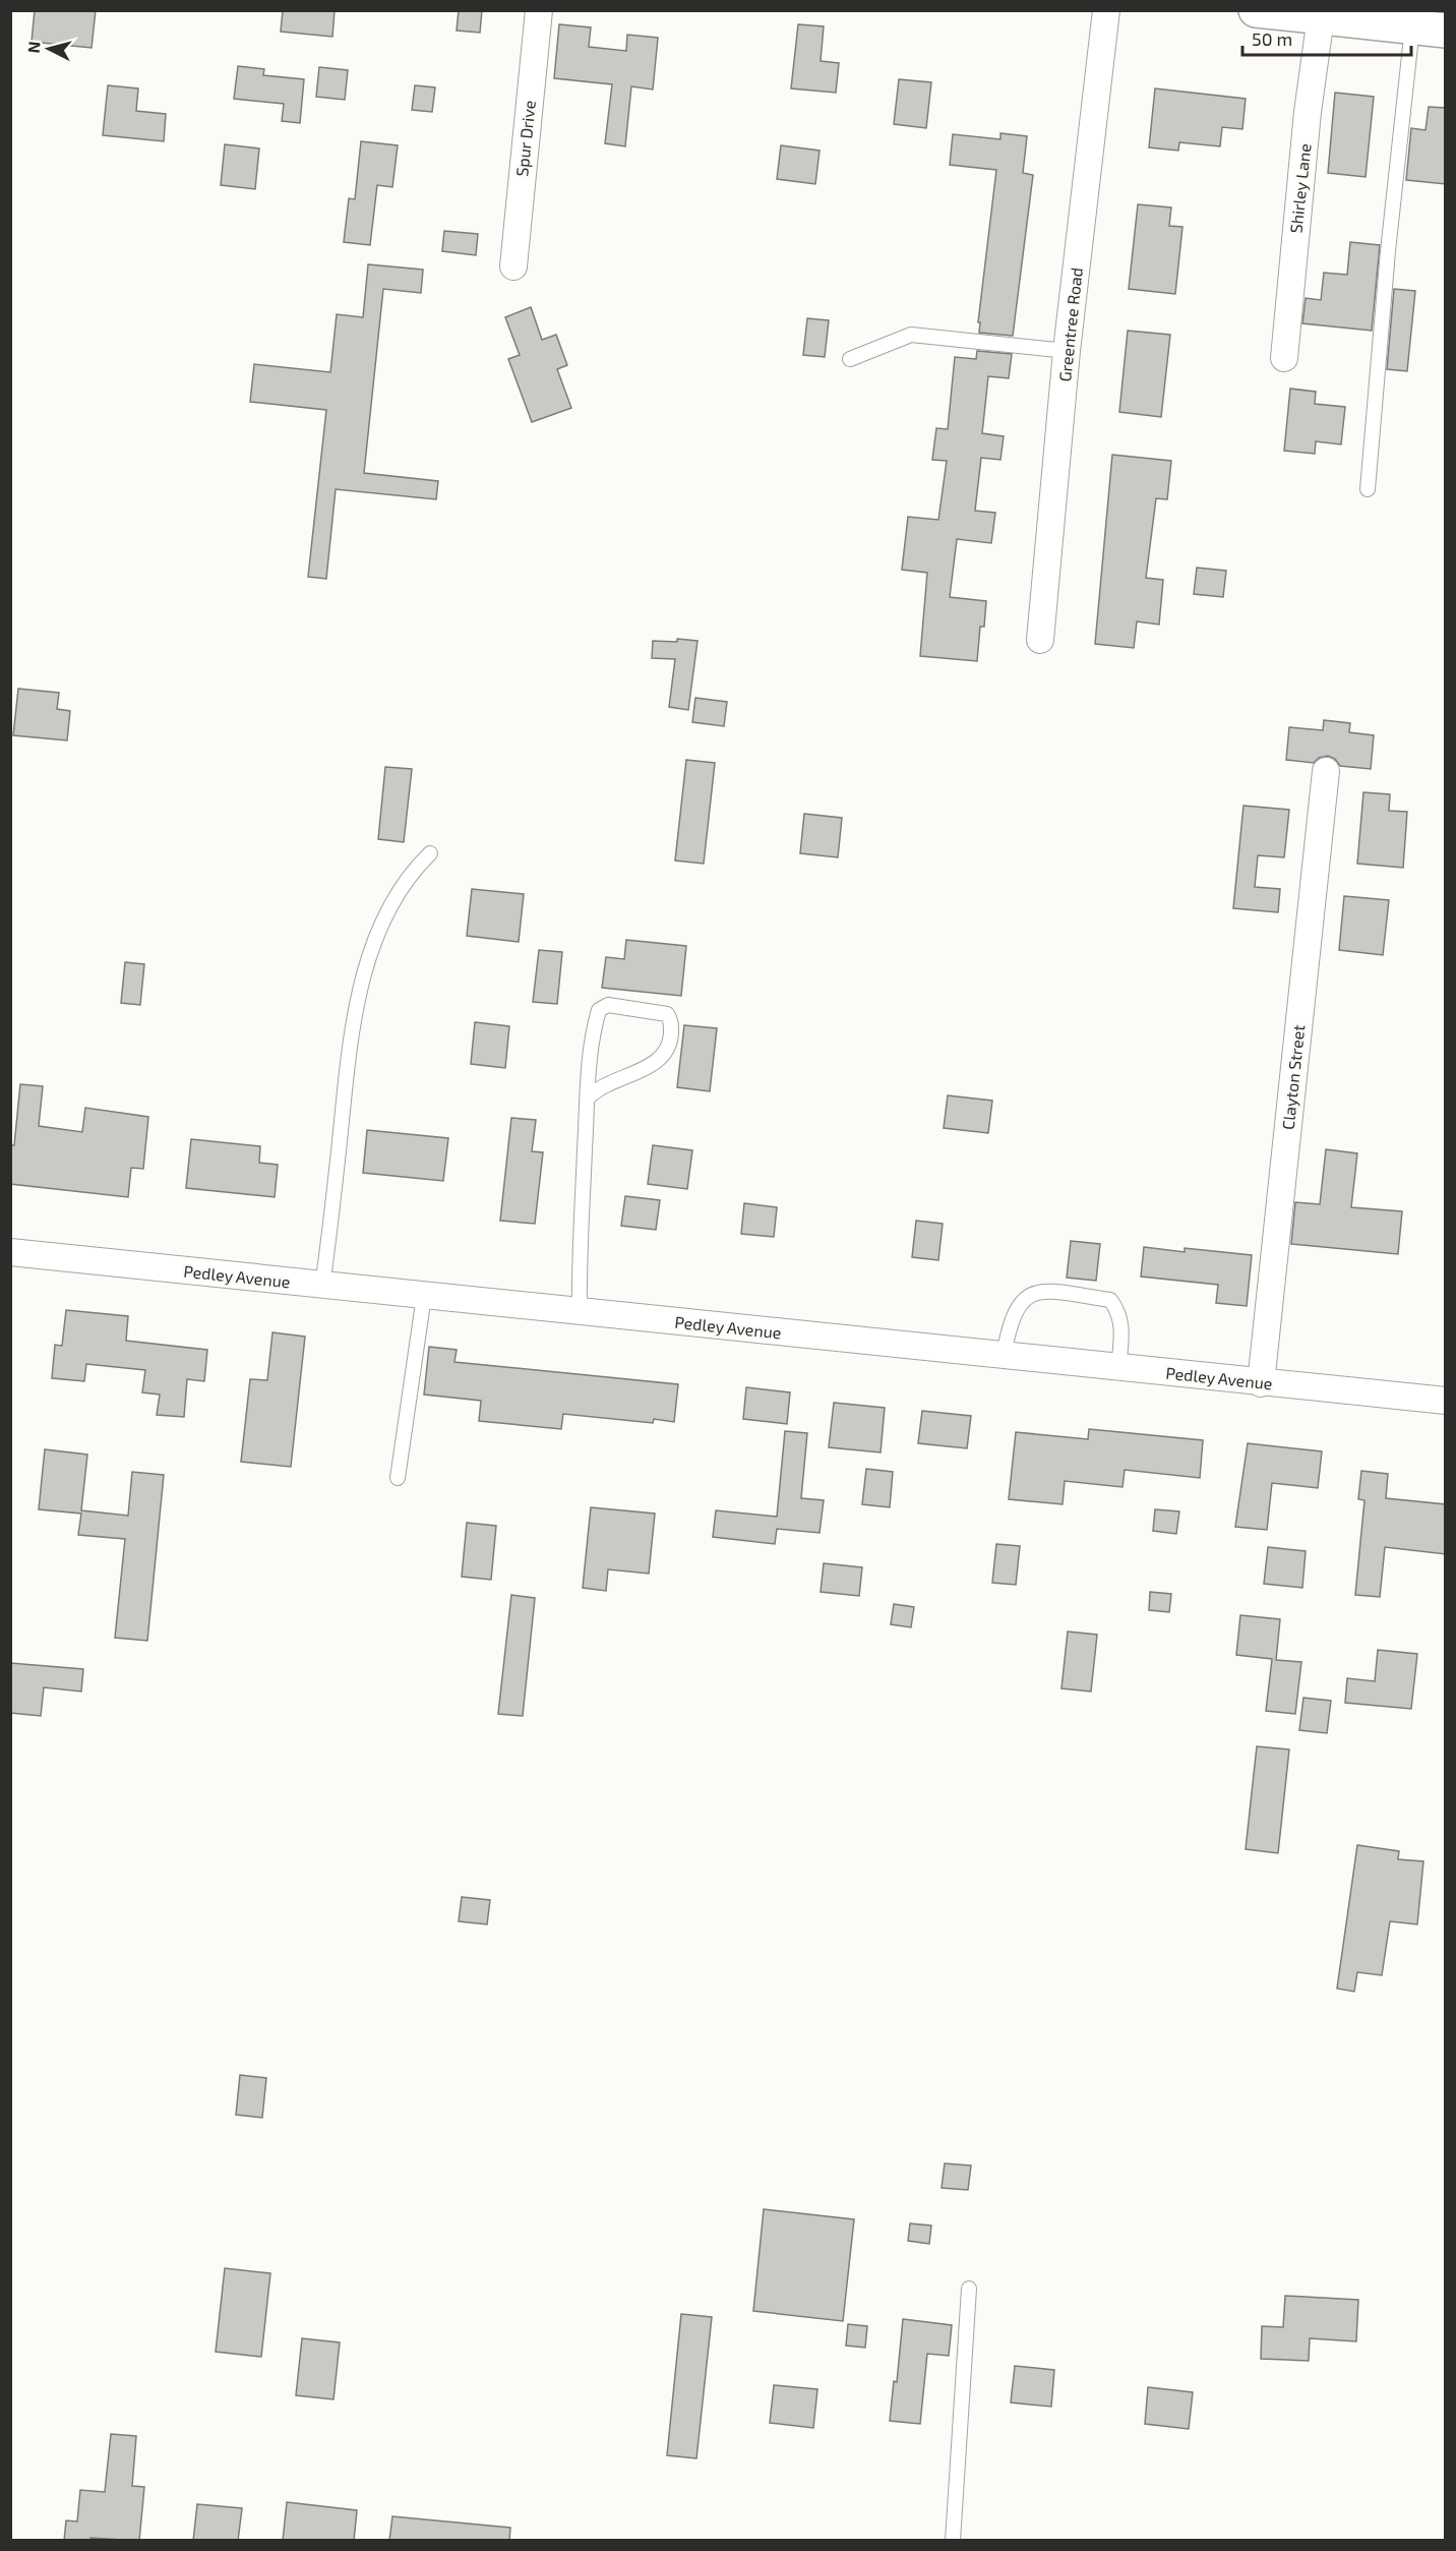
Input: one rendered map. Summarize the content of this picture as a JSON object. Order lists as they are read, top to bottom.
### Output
{
  "streets": {
    "street": [
      "Spur Drive",
      "Shirley Lane",
      "Greentree Road",
      "Clayton Street",
      "Pedley Avenue"
    ]
  },
  "crossings": [
    ["Clayton Street", "Pedley Avenue"]
  ],
  "scale_bar": "50 m",
  "north": "left"
}
